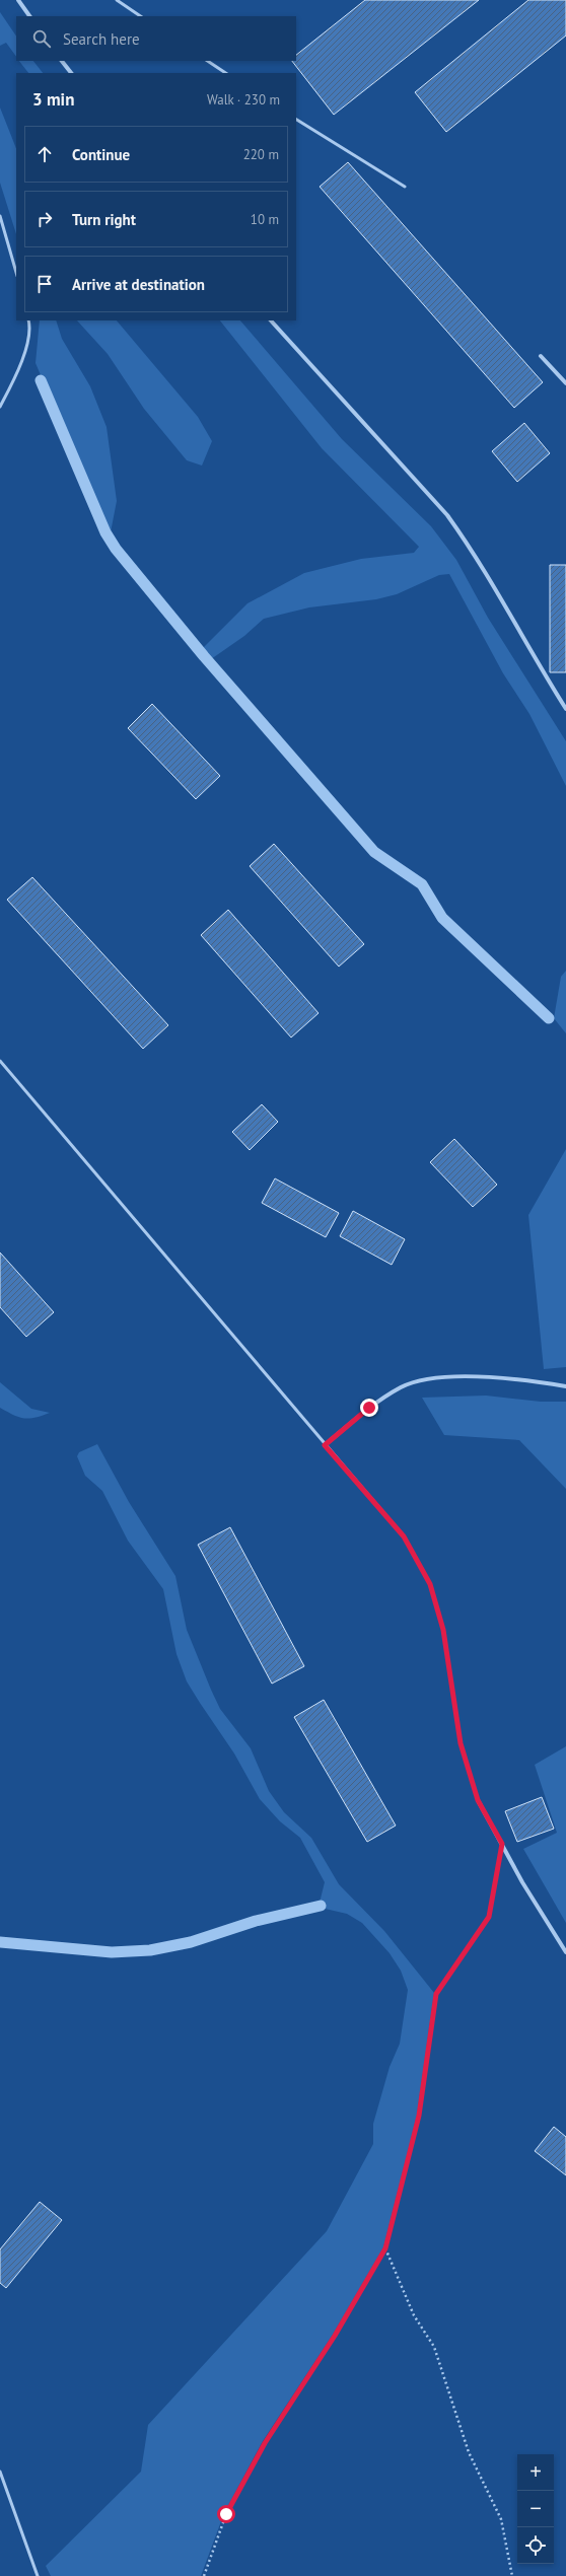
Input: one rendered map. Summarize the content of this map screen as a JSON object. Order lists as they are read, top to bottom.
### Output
{
  "page": {
    "search": "Search here",
    "heading": ["3 min", "Walk · 230 m"],
    "list": [
      ["Continue", "220 m"],
      ["Turn right", "10 m"],
      "Arrive at destination"
    ],
    "map_buttons": ["+", "−"]
  }
}
